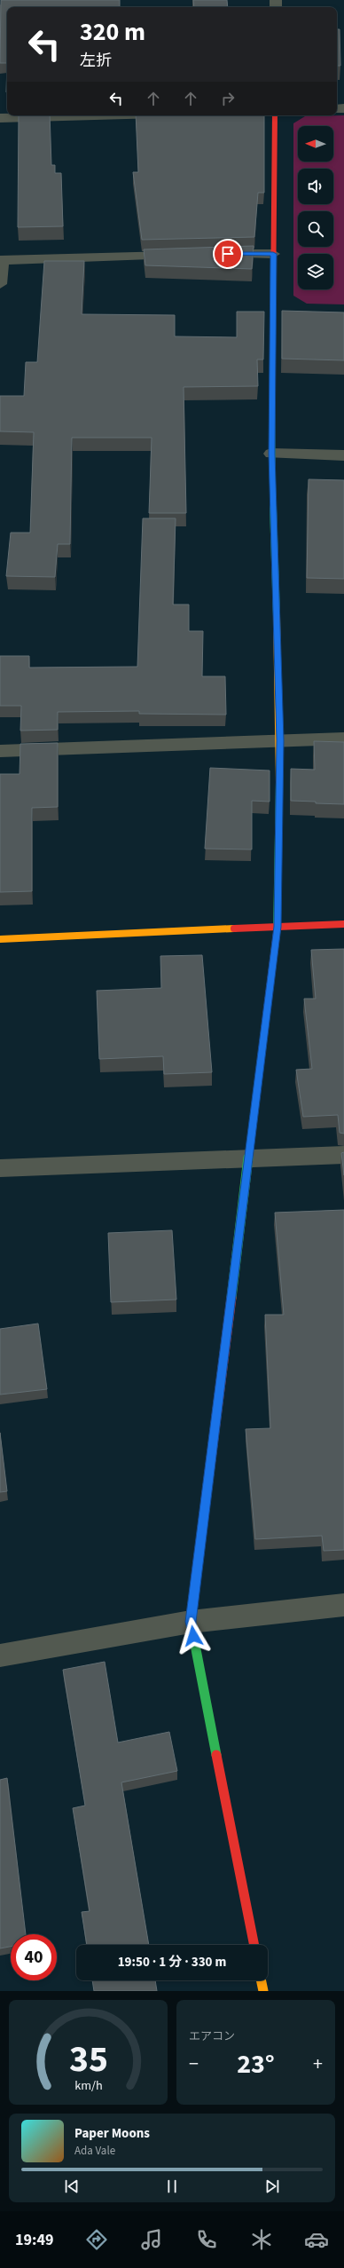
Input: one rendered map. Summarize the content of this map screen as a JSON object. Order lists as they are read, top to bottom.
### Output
{
  "north": "left",
  "page": {
    "turn": ["320 m", "左折"],
    "limit": "40",
    "trip": "19:50 · 1 分 · 330 m",
    "tile": "エアコン",
    "heat": ["−", "23°", "+"],
    "song": ["Paper Moons", "Ada Vale"],
    "tabs": "19:49",
    "gauge": ["35", "km/h"]
  }
}
